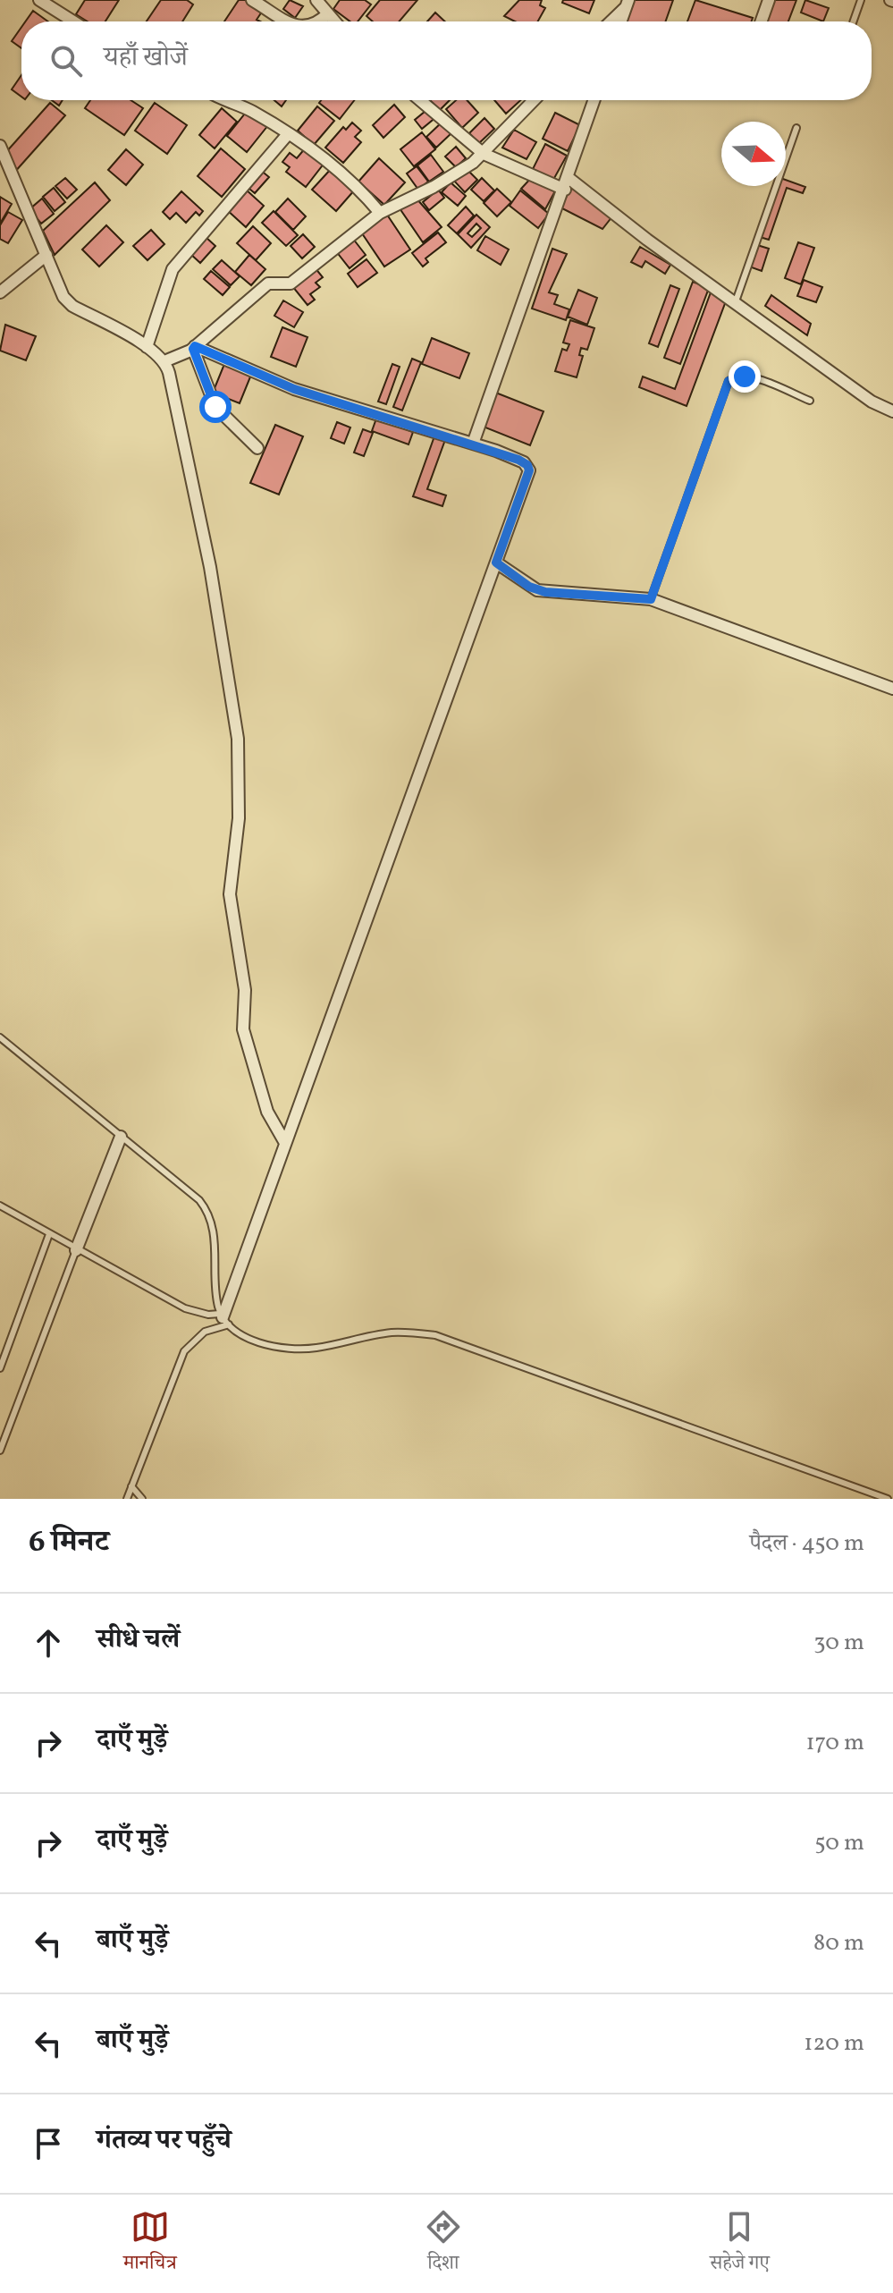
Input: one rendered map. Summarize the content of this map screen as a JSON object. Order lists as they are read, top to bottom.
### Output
{
  "north": "right",
  "page": {
    "search": "यहाँ खोजें",
    "heading": ["6 मिनट", "पैदल · 450 m"],
    "list": [
      ["सीधे चलें", "30 m"],
      ["दाएँ मुड़ें", "170 m"],
      ["दाएँ मुड़ें", "50 m"],
      ["बाएँ मुड़ें", "80 m"],
      ["बाएँ मुड़ें", "120 m"],
      "गंतव्य पर पहुँचे"
    ],
    "nav": ["मानचित्र", "दिशा", "सहेजे गए"]
  }
}
